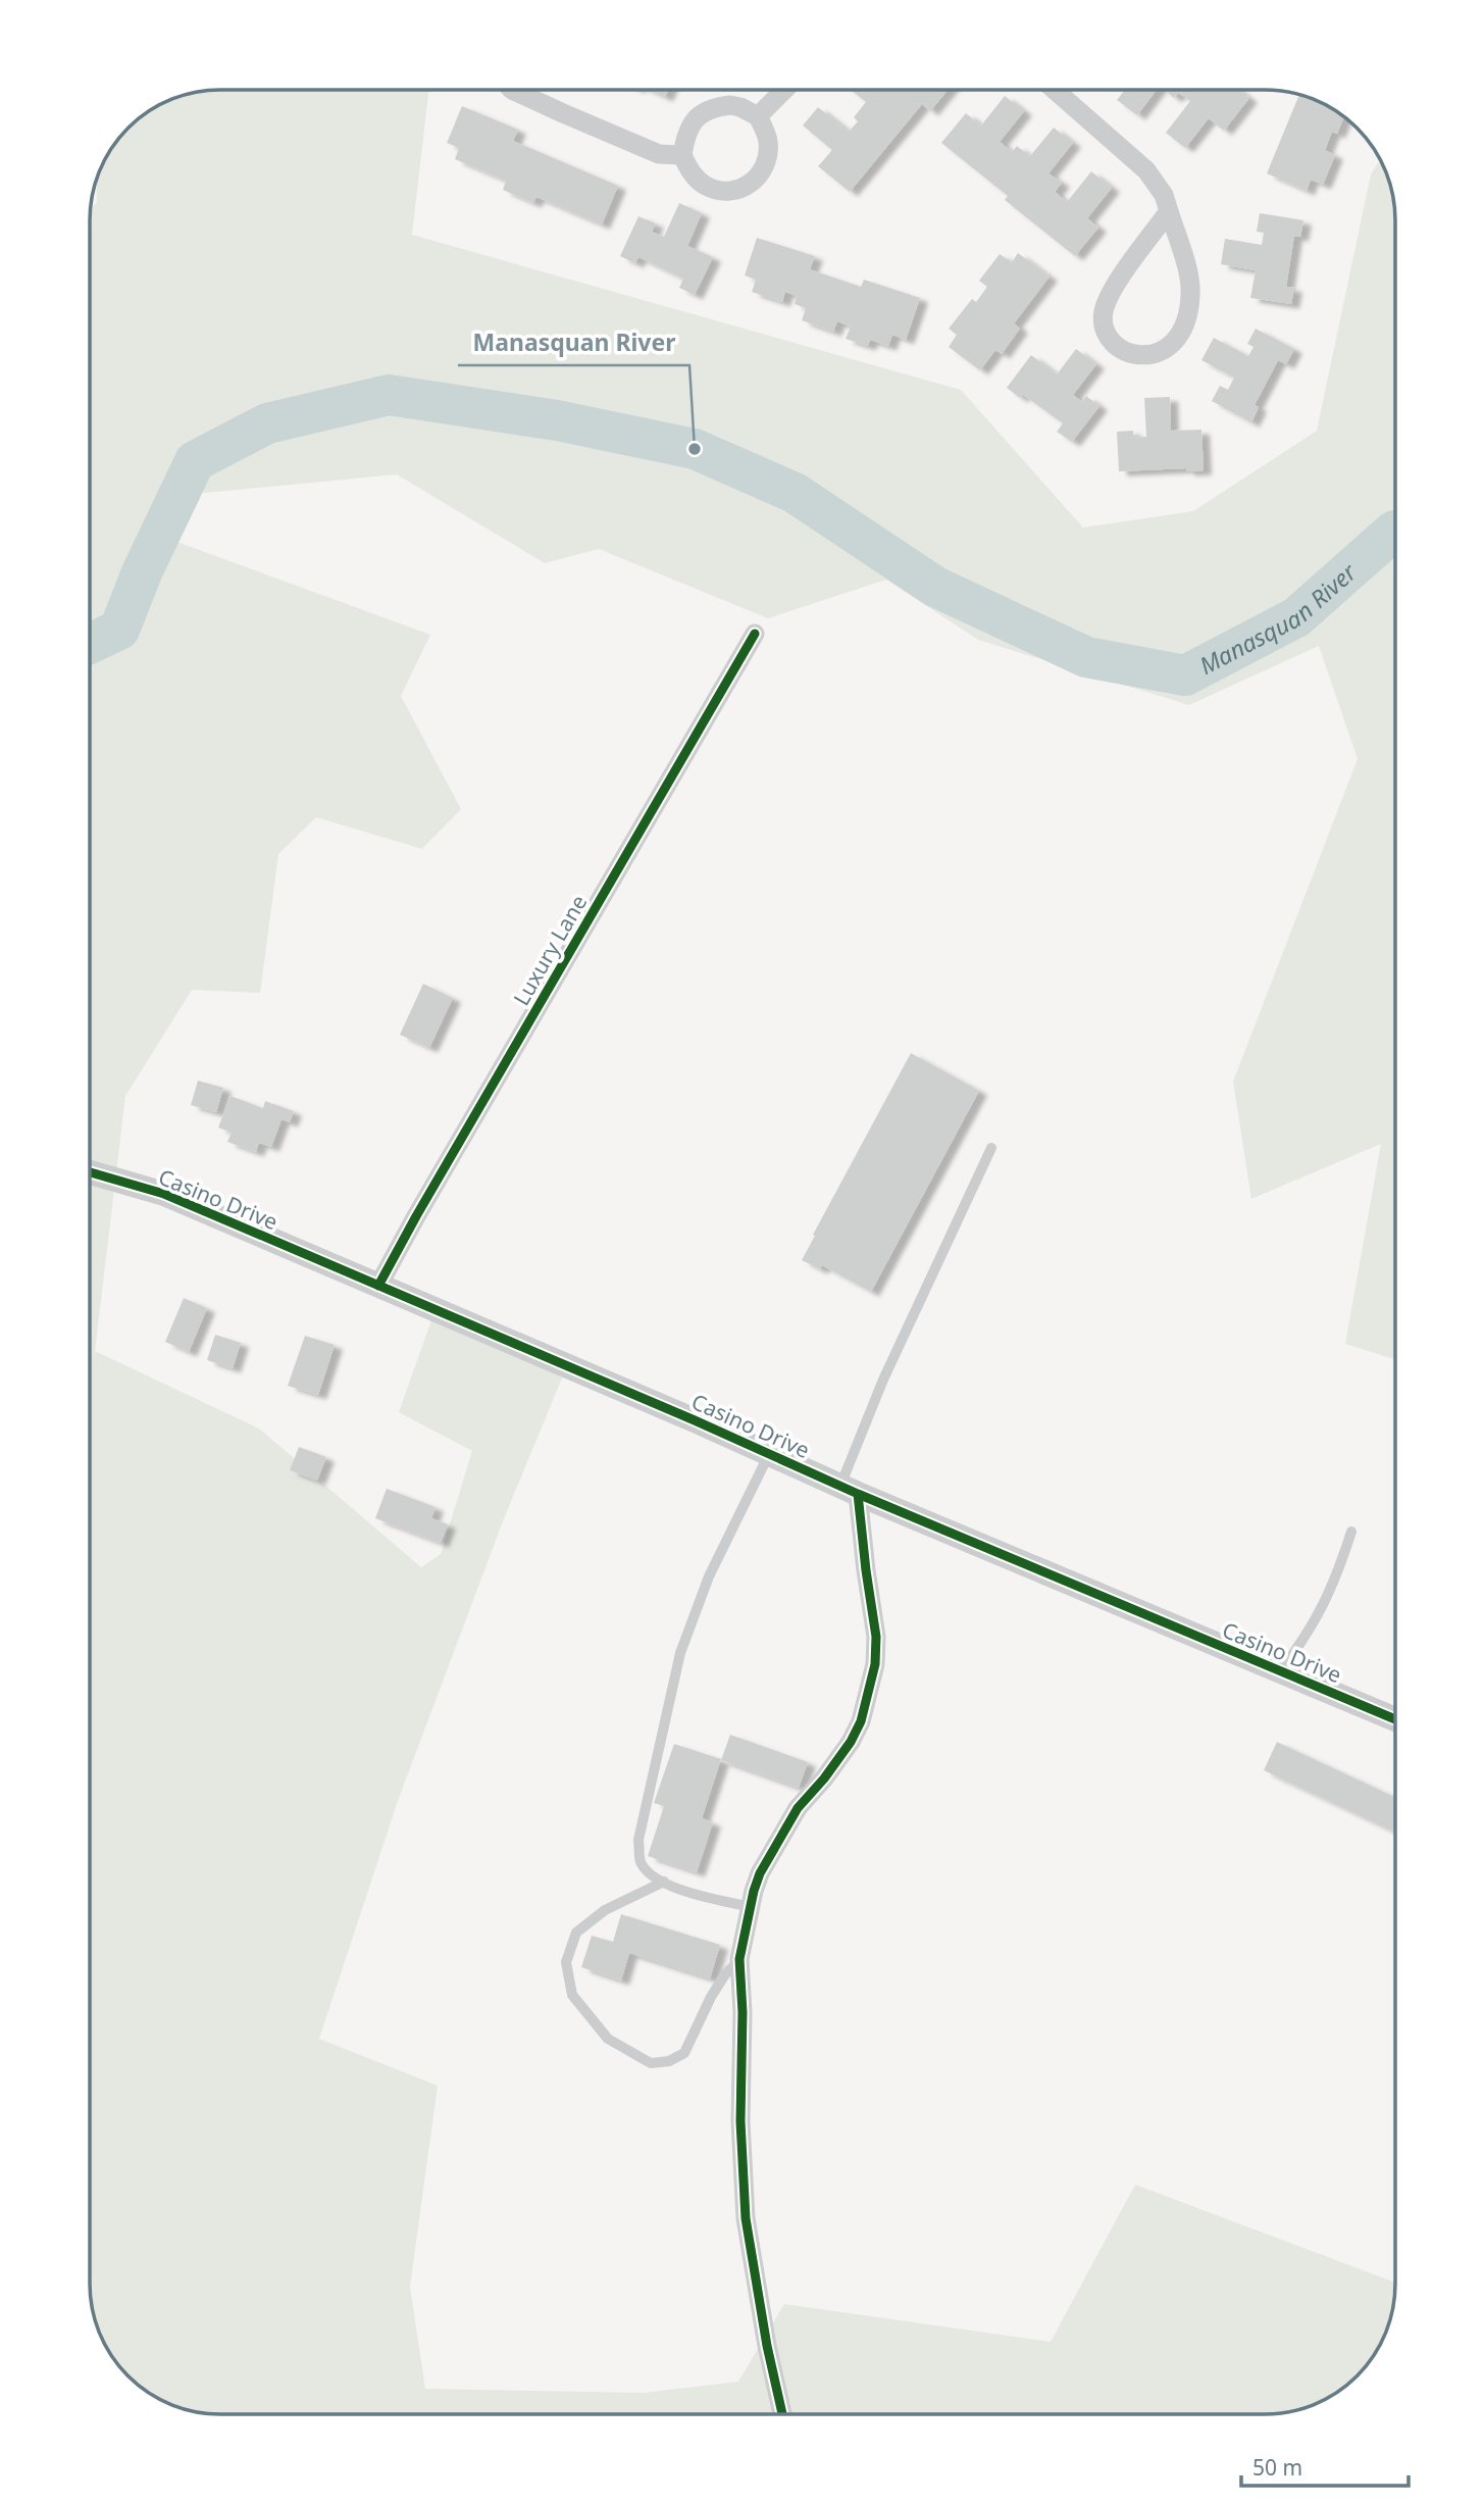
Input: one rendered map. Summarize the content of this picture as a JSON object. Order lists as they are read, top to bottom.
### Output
{
  "streets": {
    "street": ["Luxury Lane", "Casino Drive"]
  },
  "crossings": [
    ["Luxury Lane", "Casino Drive"]
  ],
  "water": ["Manasquan River"],
  "places": ["Manasquan River"],
  "scale_bar": "50 m"
}
